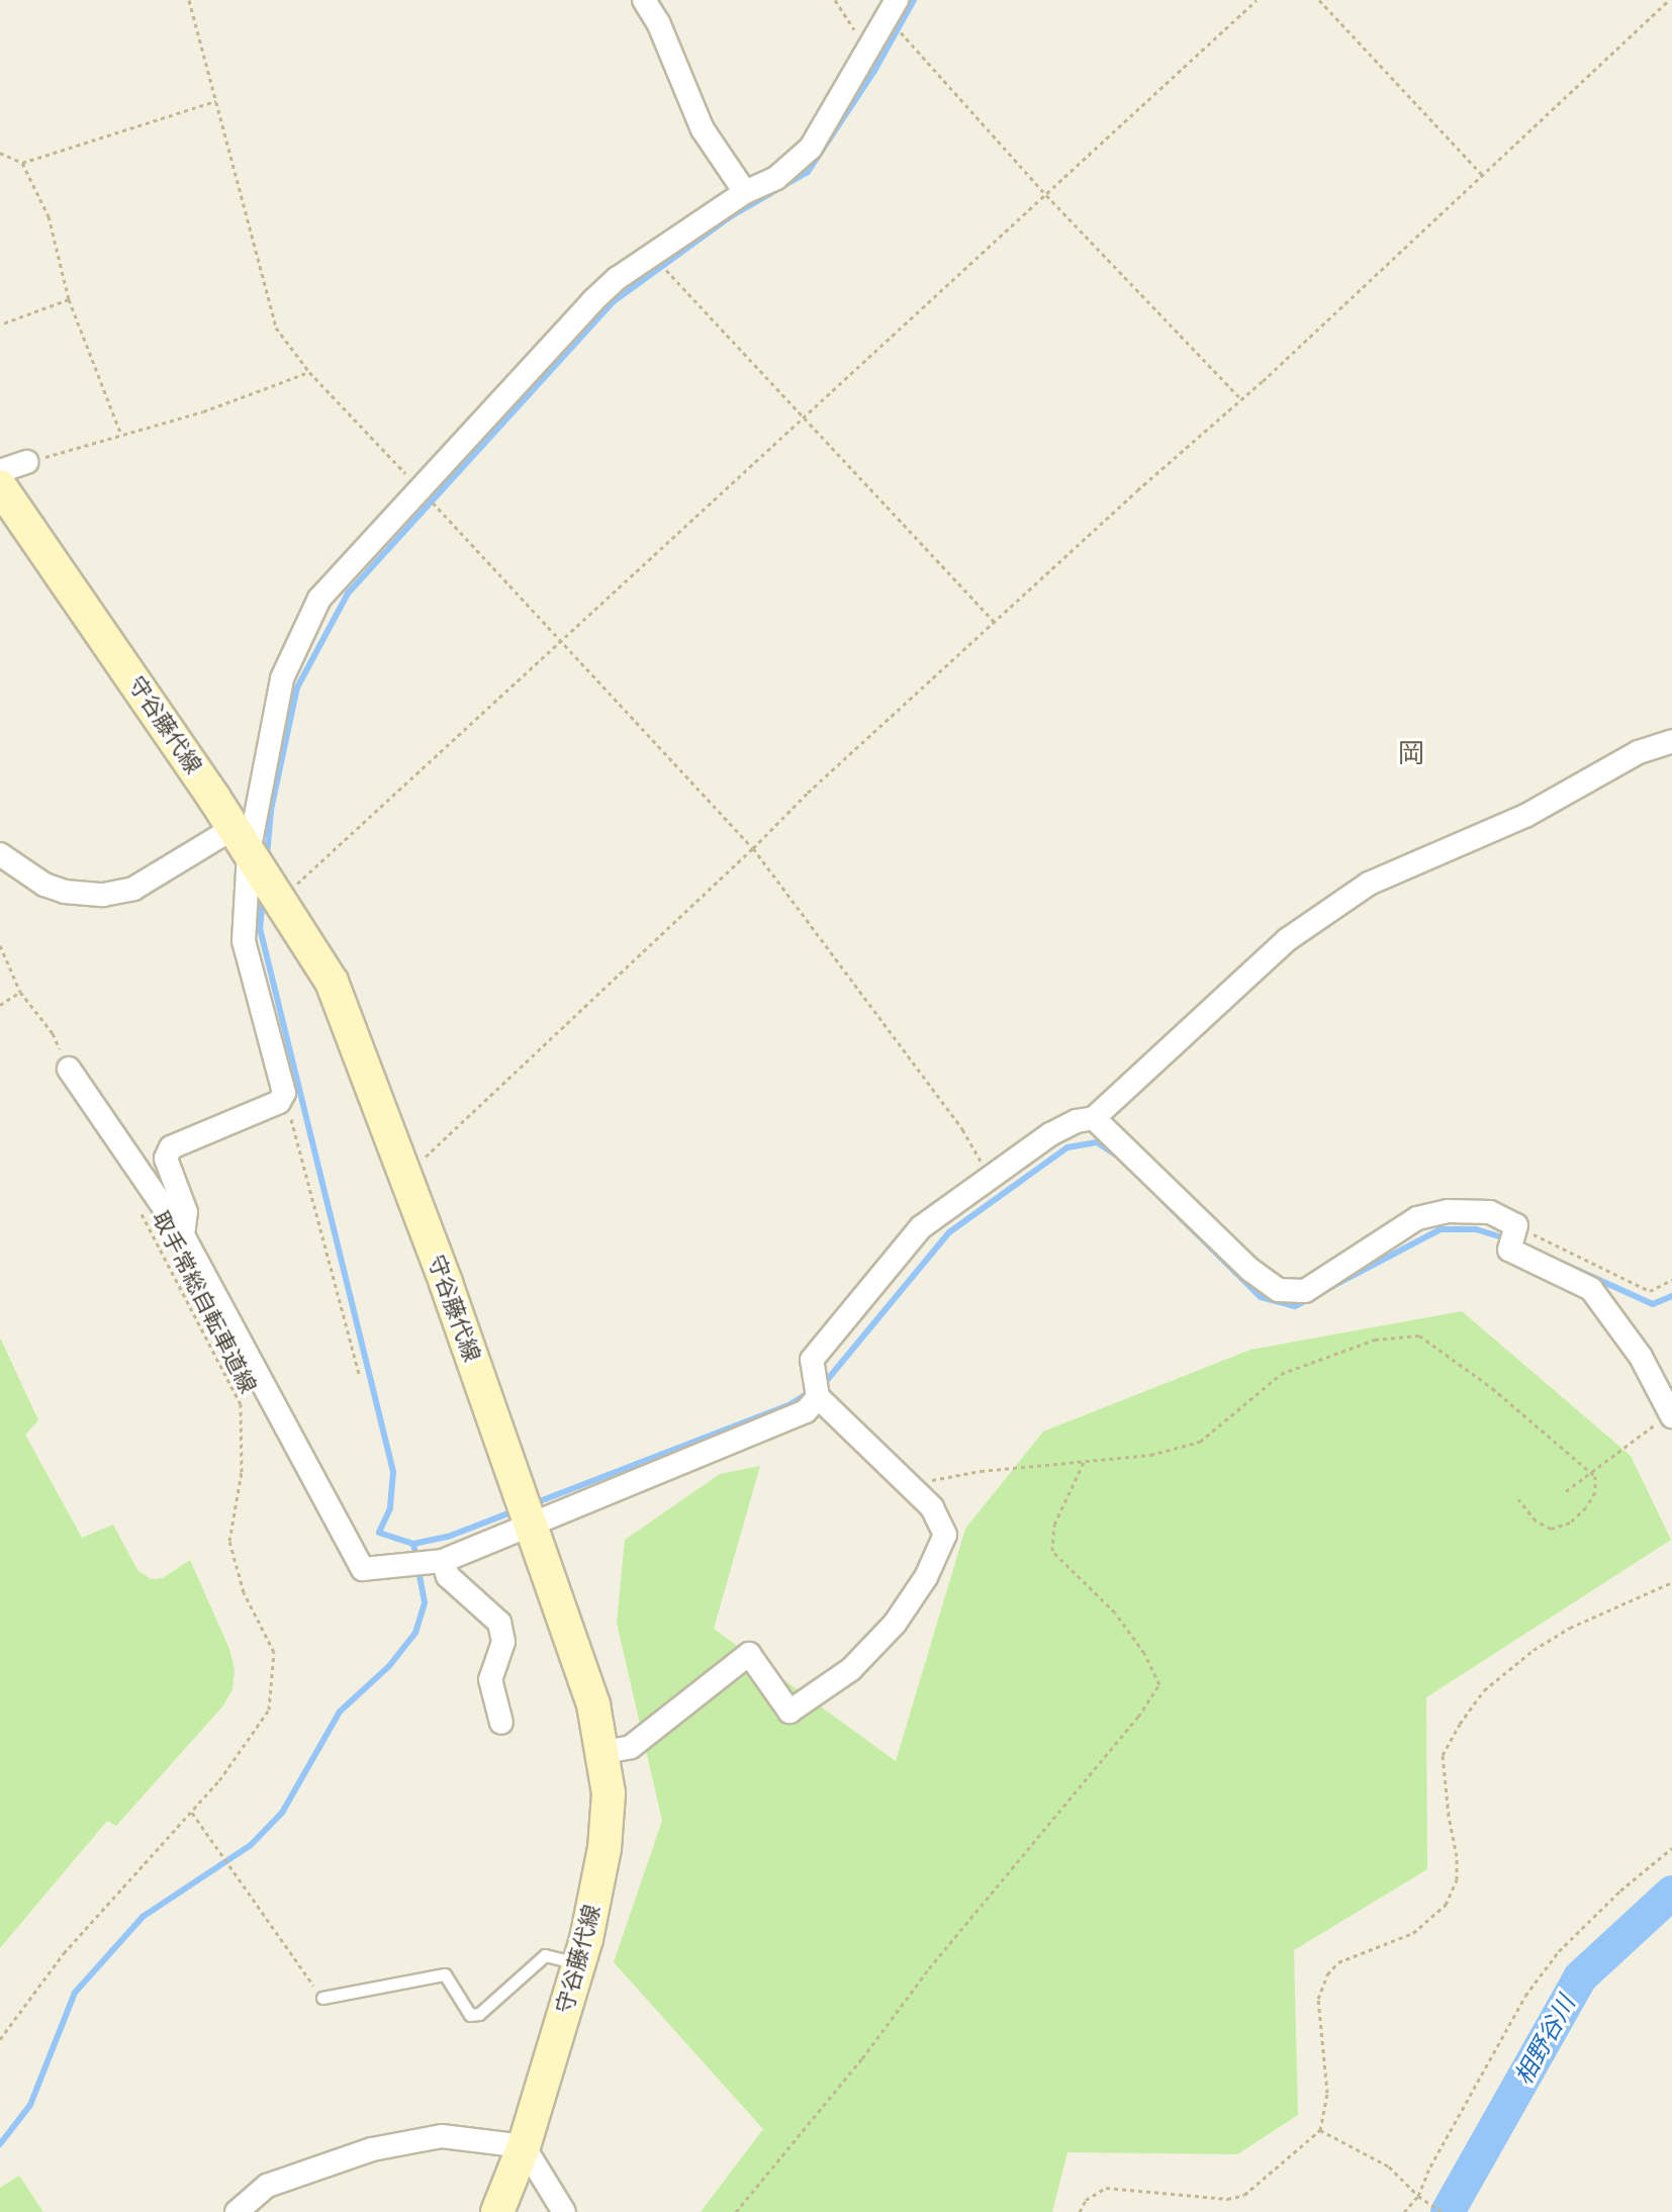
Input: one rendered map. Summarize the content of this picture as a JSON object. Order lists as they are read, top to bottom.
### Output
{
  "streets": {
    "main road": ["守谷藤代線"],
    "path": ["取手常総自転車道線"]
  },
  "districts": ["岡"],
  "water": ["相野谷川"]
}
